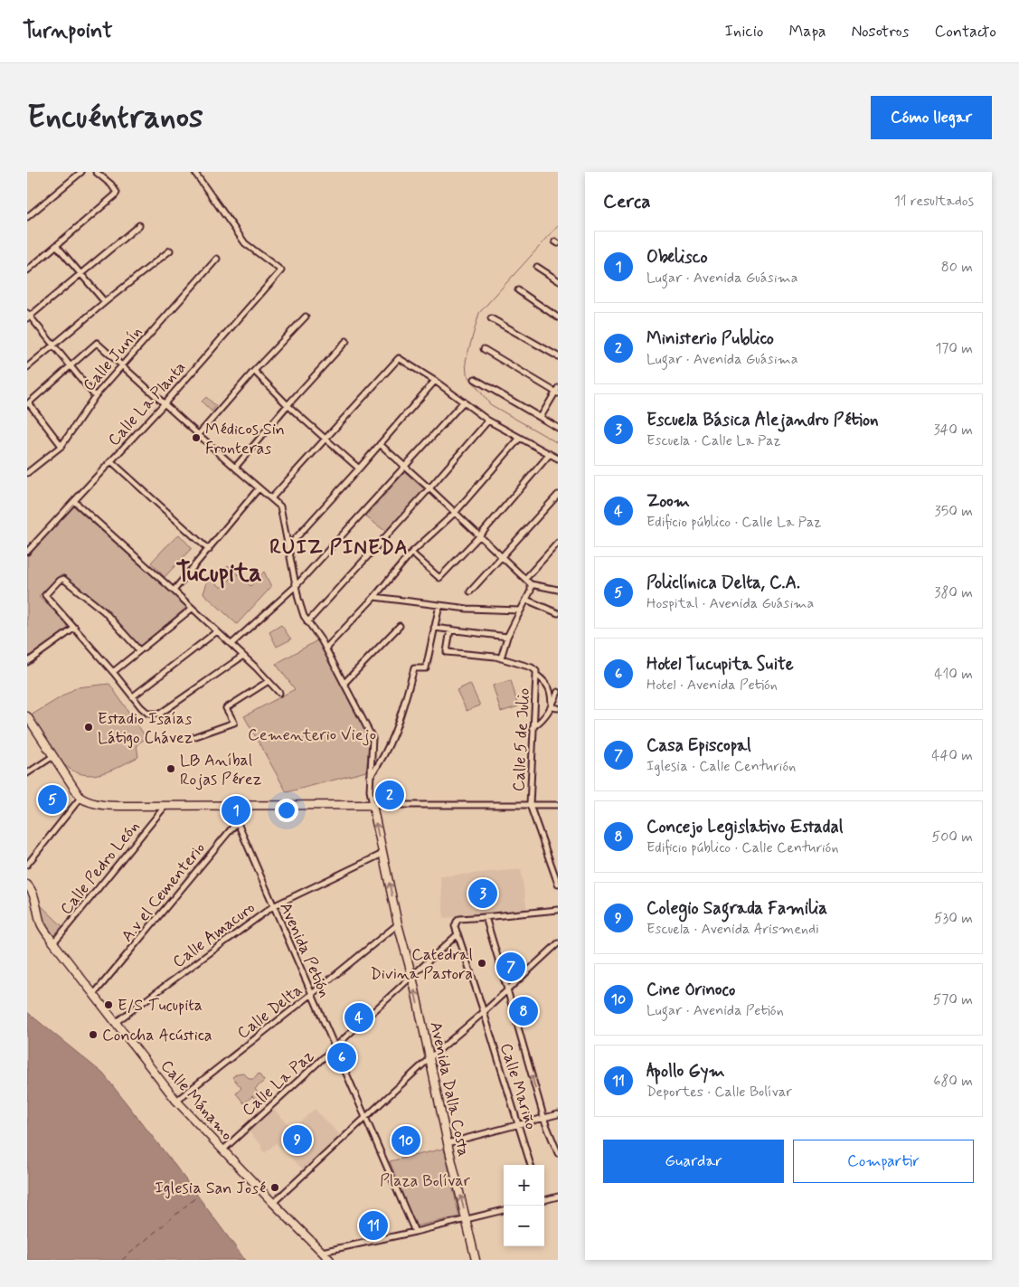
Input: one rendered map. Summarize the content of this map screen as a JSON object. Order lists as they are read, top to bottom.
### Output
{
  "streets": {
    "main road": ["Avenida Dalla Costa", "Calle Mánamo"],
    "street": [
      "Calle Junín",
      "Calle La Planta",
      "Calle 5 de Julio",
      "Calle Pedro León",
      "A.v el Cementerio",
      "Calle Amacuro",
      "Avenida Petión",
      "Calle Delta",
      "Calle La Paz",
      "Calle Mariño"
    ]
  },
  "crossings": [
    ["Calle Pedro León", "Calle Mánamo"],
    ["A.v el Cementerio", "Avenida Petión"],
    ["A.v el Cementerio", "Calle Mánamo"],
    ["Calle Amacuro", "Avenida Petión"],
    ["Calle Amacuro", "Avenida Dalla Costa"],
    ["Calle Amacuro", "Calle Mánamo"],
    ["Avenida Petión", "Calle Delta"],
    ["Avenida Petión", "Calle La Paz"],
    ["Calle Delta", "Avenida Dalla Costa"],
    ["Calle Delta", "Calle Mánamo"],
    ["Calle La Paz", "Calle Mariño"],
    ["Calle La Paz", "Avenida Dalla Costa"],
    ["Calle La Paz", "Calle Mánamo"]
  ],
  "one_way": ["Avenida Dalla Costa"],
  "districts": ["RUIZ PINEDA", "Tucupita"],
  "parks": ["Cementerio Viejo", "Plaza Bolívar"],
  "places": [
    "Médicos Sin Fronteras",
    "Estadio Isaías Látigo Chávez",
    "LB Aníbal Rojas Pérez",
    "Catedral Divina Pastora",
    "E/S Tucupita",
    "Concha Acústica",
    "Iglesia San José"
  ],
  "page": {
    "header": "Turnpoint",
    "nav": [
      "Inicio",
      "Mapa",
      "Nosotros",
      "Contacto"
    ],
    "buttons": [
      "Cómo llegar",
      ["Guardar", "Compartir"]
    ],
    "title": "Encuéntranos",
    "heading": ["Cerca", "11 resultados"],
    "list": [
      {
        "mark": "1",
        "name": "Obelisco",
        "note": "Lugar · Avenida Guásima",
        "value": "80 m"
      },
      {
        "mark": "2",
        "name": "Ministerio Publico",
        "note": "Lugar · Avenida Guásima",
        "value": "170 m"
      },
      {
        "mark": "3",
        "name": "Escuela Básica Alejandro Pétion",
        "note": "Escuela · Calle La Paz",
        "value": "340 m"
      },
      {
        "mark": "4",
        "name": "Zoom",
        "note": "Edificio público · Calle La Paz",
        "value": "350 m"
      },
      {
        "mark": "5",
        "name": "Policlínica Delta, C.A.",
        "note": "Hospital · Avenida Guásima",
        "value": "380 m"
      },
      {
        "mark": "6",
        "name": "Hotel Tucupita Suite",
        "note": "Hotel · Avenida Petión",
        "value": "410 m"
      },
      {
        "mark": "7",
        "name": "Casa Episcopal",
        "note": "Iglesia · Calle Centurión",
        "value": "440 m"
      },
      {
        "mark": "8",
        "name": "Concejo Legislativo Estadal",
        "note": "Edificio público · Calle Centurión",
        "value": "500 m"
      },
      {
        "mark": "9",
        "name": "Colegio Sagrada Familia",
        "note": "Escuela · Avenida Arismendi",
        "value": "530 m"
      },
      {
        "mark": "10",
        "name": "Cine Orinoco",
        "note": "Lugar · Avenida Petión",
        "value": "570 m"
      },
      {
        "mark": "11",
        "name": "Apollo Gym",
        "note": "Deportes · Calle Bolívar",
        "value": "680 m"
      }
    ],
    "pins": [
      "2",
      "5",
      "1",
      "3",
      "7",
      "8",
      "4",
      "6",
      "9",
      "10",
      "11"
    ],
    "map_buttons": ["+", "−"]
  }
}
